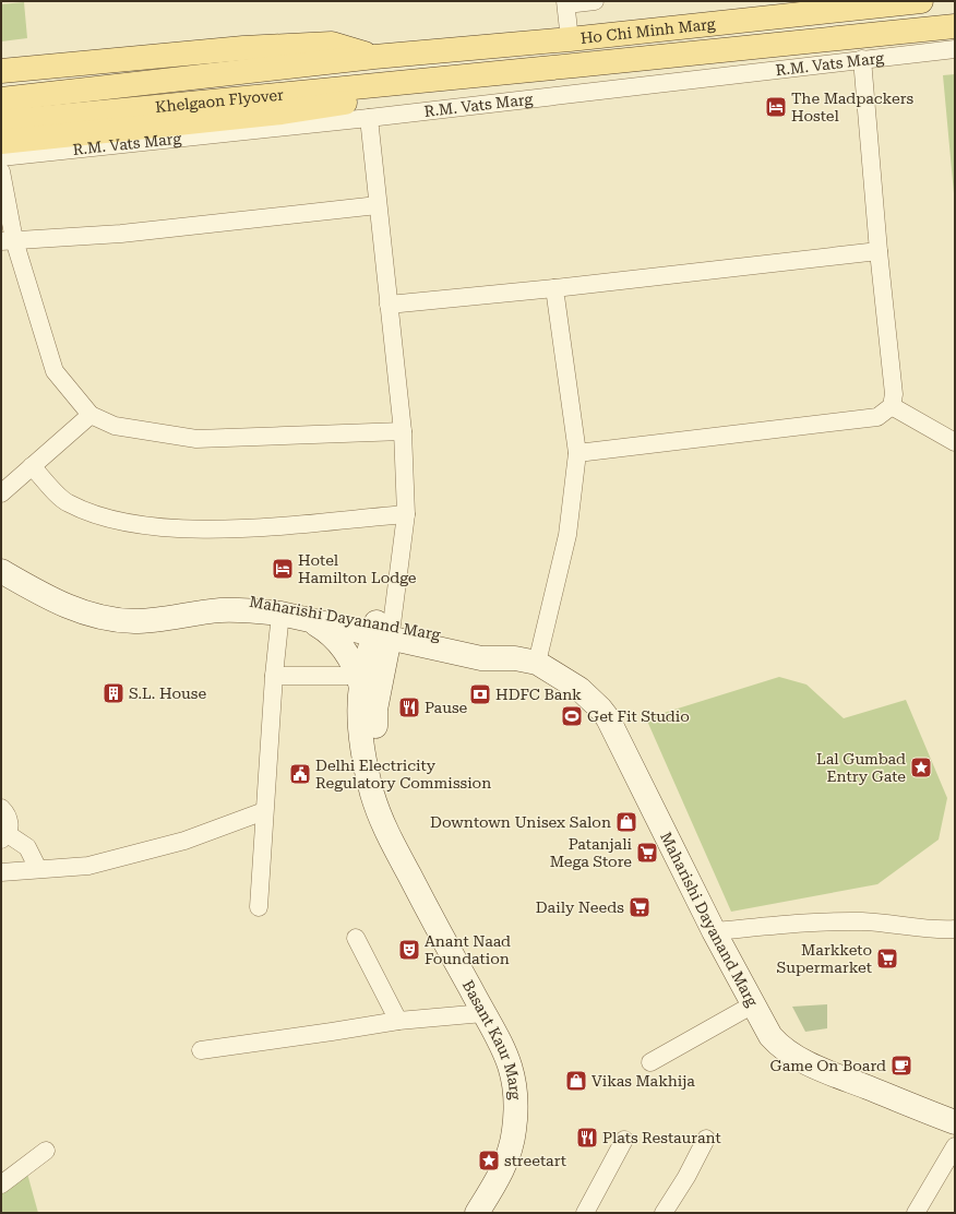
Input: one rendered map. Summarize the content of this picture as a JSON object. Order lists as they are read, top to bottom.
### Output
{
  "streets": {
    "main road": [
      "Ho Chi Minh Marg",
      "Khelgaon Flyover",
      "Maharishi Dayanand Marg",
      "Basant Kaur Marg"
    ],
    "street": ["R.M. Vats Marg"]
  },
  "crossings": [
    ["Ho Chi Minh Marg", "Khelgaon Flyover"],
    ["Maharishi Dayanand Marg", "Basant Kaur Marg"]
  ],
  "places": {
    "hotel": ["The Madpackers Hostel", "Hotel Hamilton Lodge"],
    "building": ["S.L. House"],
    "bank": ["HDFC Bank"],
    "restaurant": ["Pause", "Plats Restaurant"],
    "sports": ["Get Fit Studio"],
    "place": ["Lal Gumbad Entry Gate", "streetart"],
    "public building": ["Delhi Electricity Regulatory Commission"],
    "shop": ["Downtown Unisex Salon", "Vikas Makhija"],
    "supermarket": ["Patanjali Mega Store", "Daily Needs", "Markketo Supermarket"],
    "theatre": ["Anant Naad Foundation"],
    "cafe": ["Game On Board"]
  }
}
